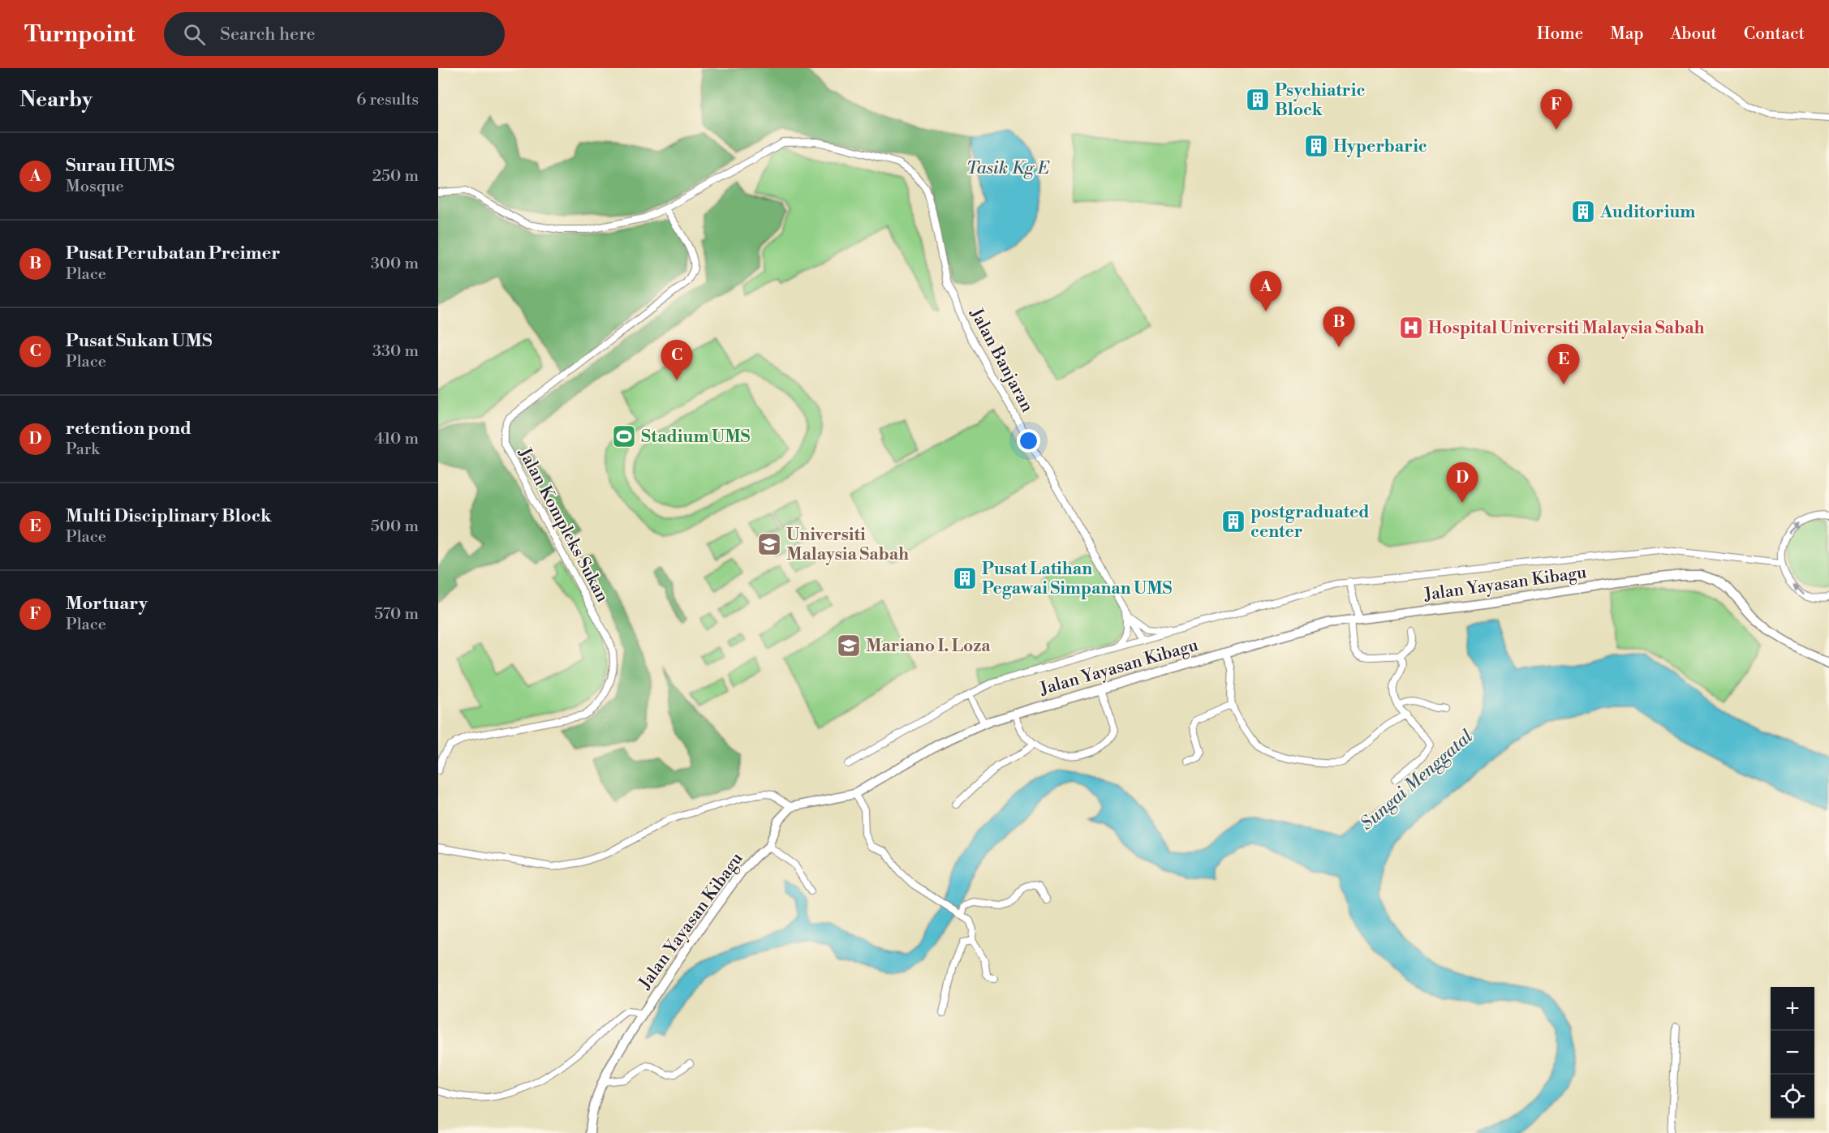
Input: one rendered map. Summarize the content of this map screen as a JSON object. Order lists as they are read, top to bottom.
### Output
{
  "streets": {
    "street": ["Jalan Banjaran", "Jalan Kompleks Sukan", "Jalan Yayasan Kibagu"]
  },
  "crossings": [
    ["Jalan Banjaran", "Jalan Kompleks Sukan"]
  ],
  "water": ["Tasik Kg E", "Sungai Menggatal"],
  "places": {
    "building": [
      "Psychiatric Block",
      "Hyperbaric",
      "Auditorium",
      "postgraduated center",
      "Pusat Latihan Pegawai Simpanan UMS"
    ],
    "hospital": ["Hospital Universiti Malaysia Sabah"],
    "sports": ["Stadium UMS"],
    "school or university": ["Universiti Malaysia Sabah", "Mariano I. Loza"]
  },
  "page": {
    "header": "Turnpoint",
    "search": "Search here",
    "nav": [
      "Home",
      "Map",
      "About",
      "Contact"
    ],
    "heading": ["Nearby", "6 results"],
    "pins": [
      "F",
      "A",
      "B",
      "C",
      "E",
      "D"
    ],
    "list": [
      {
        "mark": "A",
        "name": "Surau HUMS",
        "note": "Mosque",
        "value": "250 m"
      },
      {
        "mark": "B",
        "name": "Pusat Perubatan Preimer",
        "note": "Place",
        "value": "300 m"
      },
      {
        "mark": "C",
        "name": "Pusat Sukan UMS",
        "note": "Place",
        "value": "330 m"
      },
      {
        "mark": "D",
        "name": "retention pond",
        "note": "Park",
        "value": "410 m"
      },
      {
        "mark": "E",
        "name": "Multi Disciplinary Block",
        "note": "Place",
        "value": "500 m"
      },
      {
        "mark": "F",
        "name": "Mortuary",
        "note": "Place",
        "value": "570 m"
      }
    ],
    "map_buttons": ["+", "−"]
  }
}
